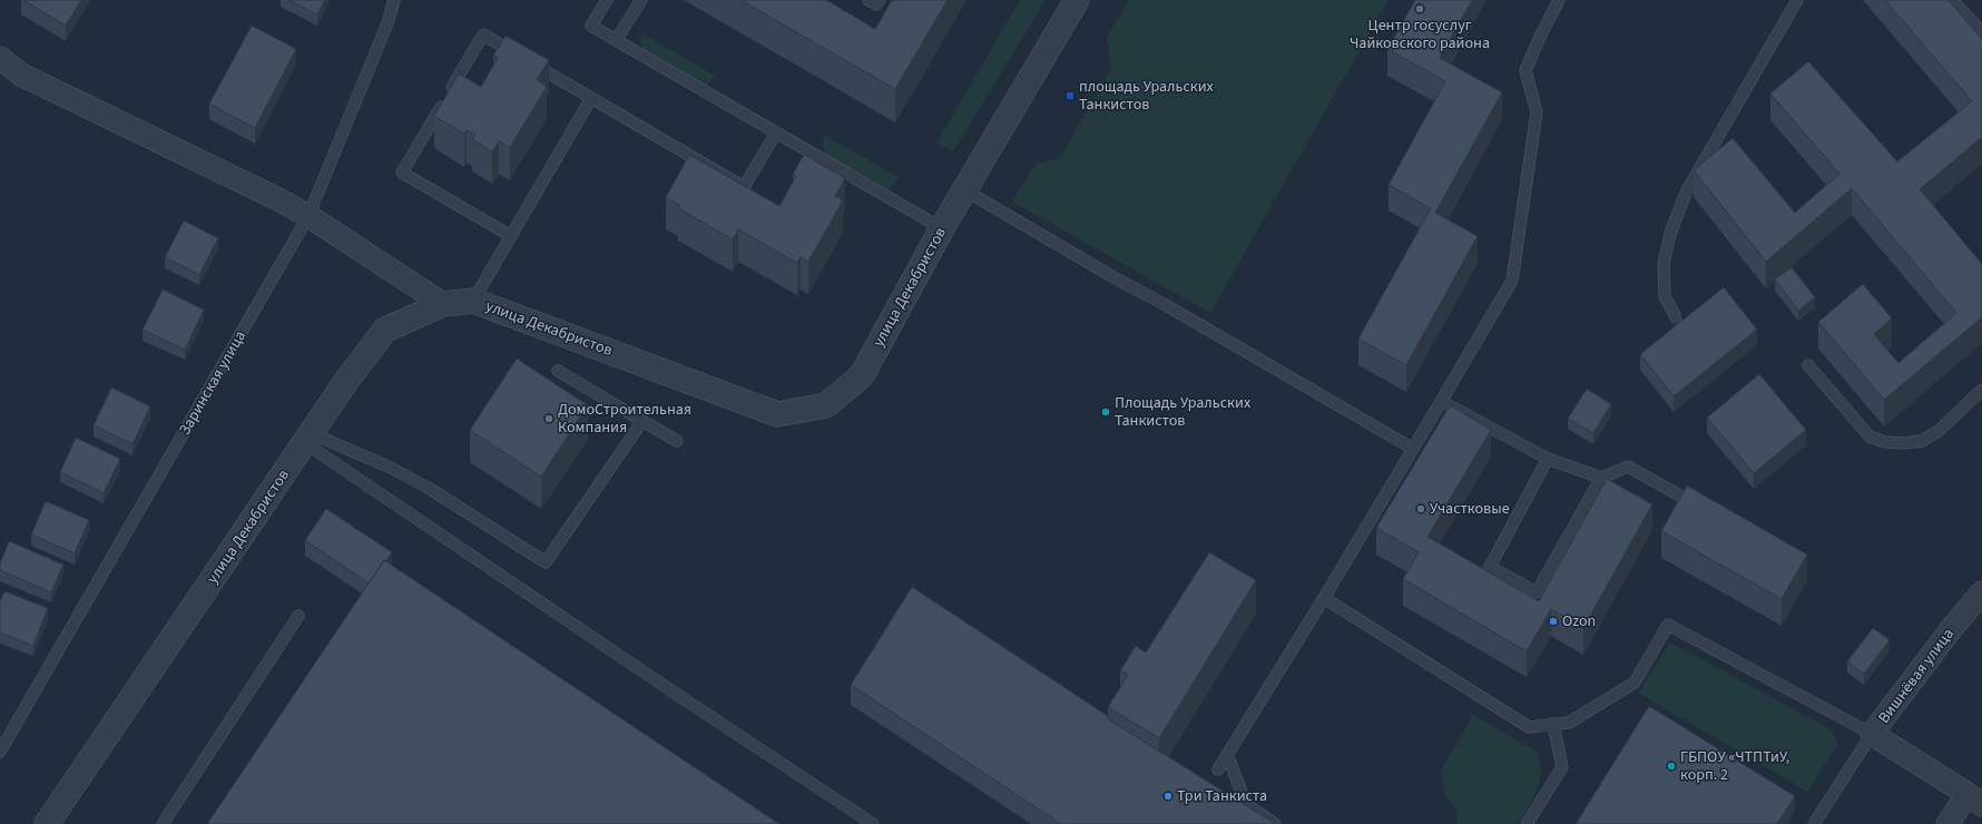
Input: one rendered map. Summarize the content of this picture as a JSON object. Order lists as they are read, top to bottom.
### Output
{
  "streets": {
    "street": ["улица Декабристов", "Вишнёвая улица"],
    "lane": ["Заринская улица"]
  },
  "places": {
    "other": [
      "Центр госуслуг Чайковского района",
      "Площадь Уральских Танкистов",
      "ДомоСтроительная Компания",
      "Участковые",
      "Ozon",
      "ГБПОУ «ЧТПТиУ, корп. 2",
      "Три Танкиста"
    ],
    "transit": ["площадь Уральских Танкистов"]
  }
}
